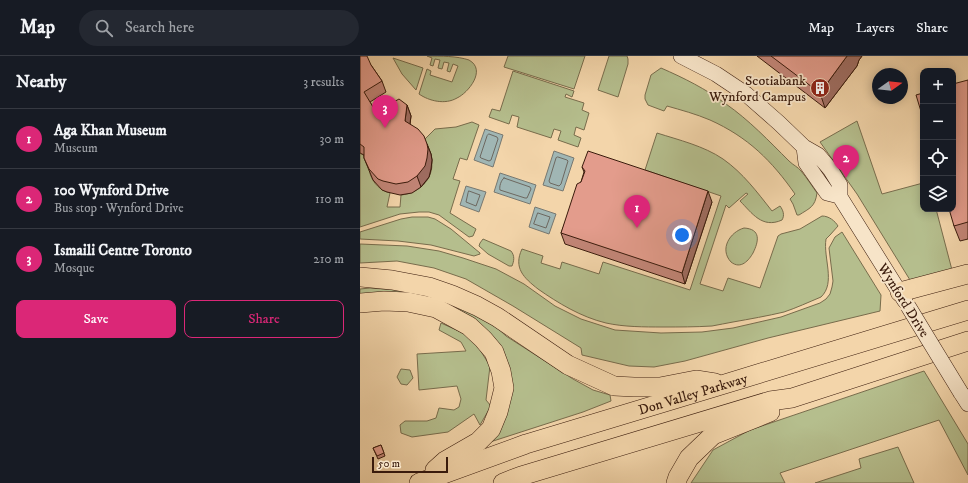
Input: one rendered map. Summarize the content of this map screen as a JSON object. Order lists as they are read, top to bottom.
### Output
{
  "streets": {
    "highway": ["Don Valley Parkway"],
    "street": ["Wynford Drive"]
  },
  "places": {
    "building": ["Scotiabank Wynford Campus"]
  },
  "scale_bar": "50 m",
  "north": "right",
  "page": {
    "header": "Map",
    "search": "Search here",
    "nav": ["Map", "Layers", "Share"],
    "heading": ["Nearby", "3 results"],
    "map_buttons": ["+", "−"],
    "pins": ["3", "2", "1"],
    "list": [
      {
        "mark": "1",
        "name": "Aga Khan Museum",
        "note": "Museum",
        "value": "30 m"
      },
      {
        "mark": "2",
        "name": "100 Wynford Drive",
        "note": "Bus stop · Wynford Drive",
        "value": "110 m"
      },
      {
        "mark": "3",
        "name": "Ismaili Centre Toronto",
        "note": "Mosque",
        "value": "210 m"
      }
    ],
    "buttons": ["Save", "Share"],
    "scale": "50 m"
  }
}
